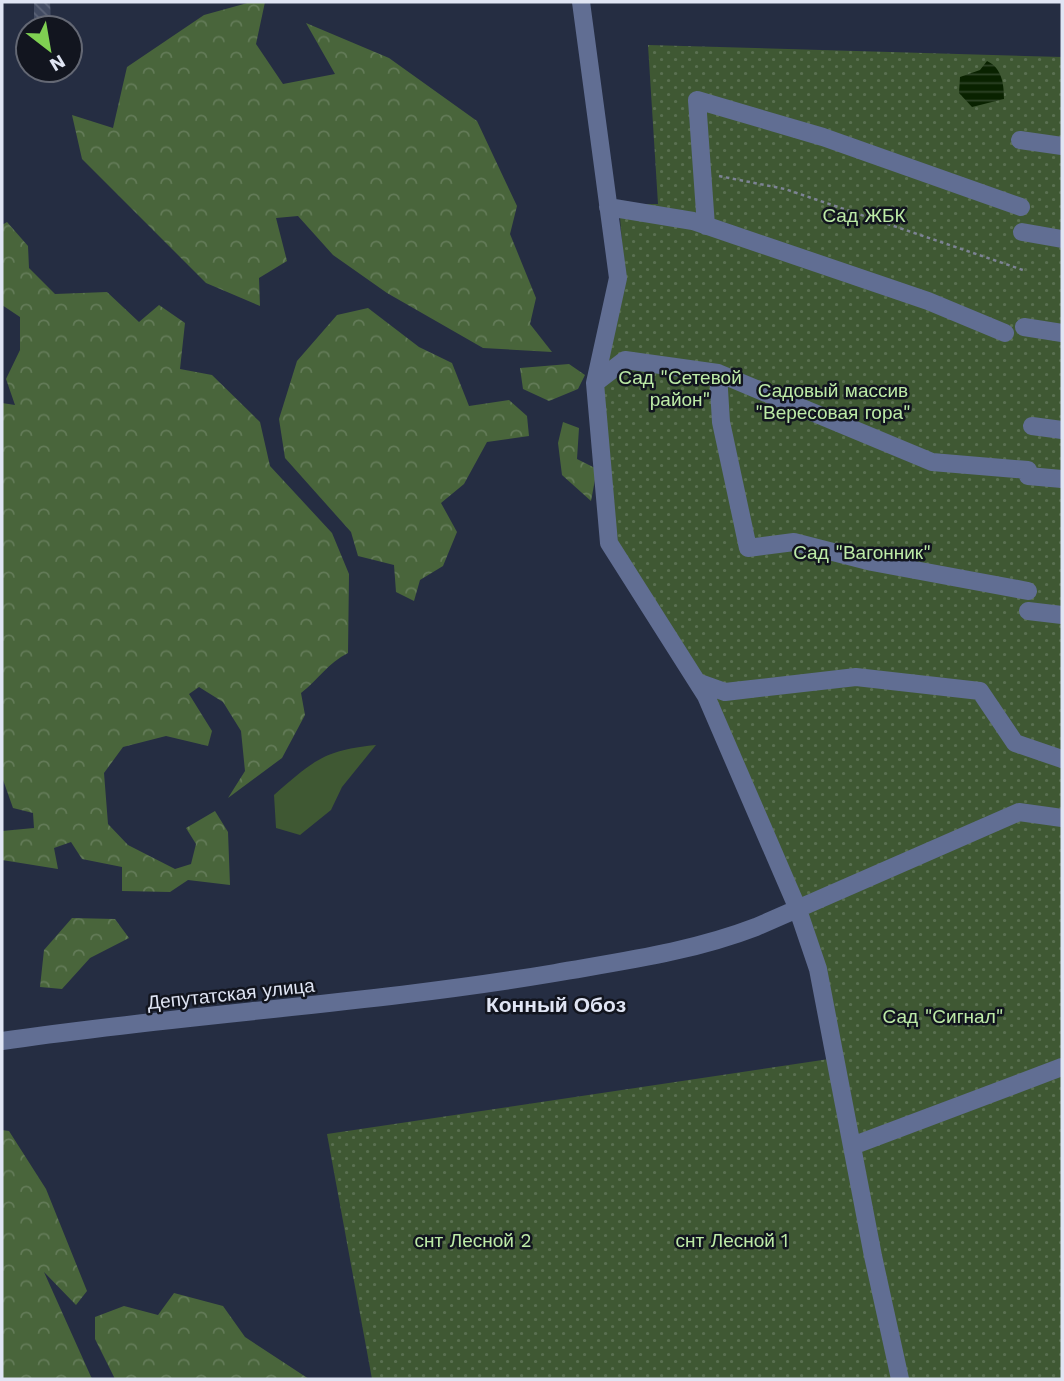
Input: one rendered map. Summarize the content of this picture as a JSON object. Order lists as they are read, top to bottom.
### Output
{
  "streets": {
    "street": ["Депутатская улица"]
  },
  "districts": ["Конный Обоз"],
  "parks": [
    "Сад ЖБК",
    "Сад \"Сетевой район\"",
    "Садовый массив \"Вересовая гора\"",
    "Сад \"Вагонник\"",
    "Сад \"Сигнал\"",
    "снт Лесной 2",
    "снт Лесной 1"
  ],
  "north": "bottom right"
}
